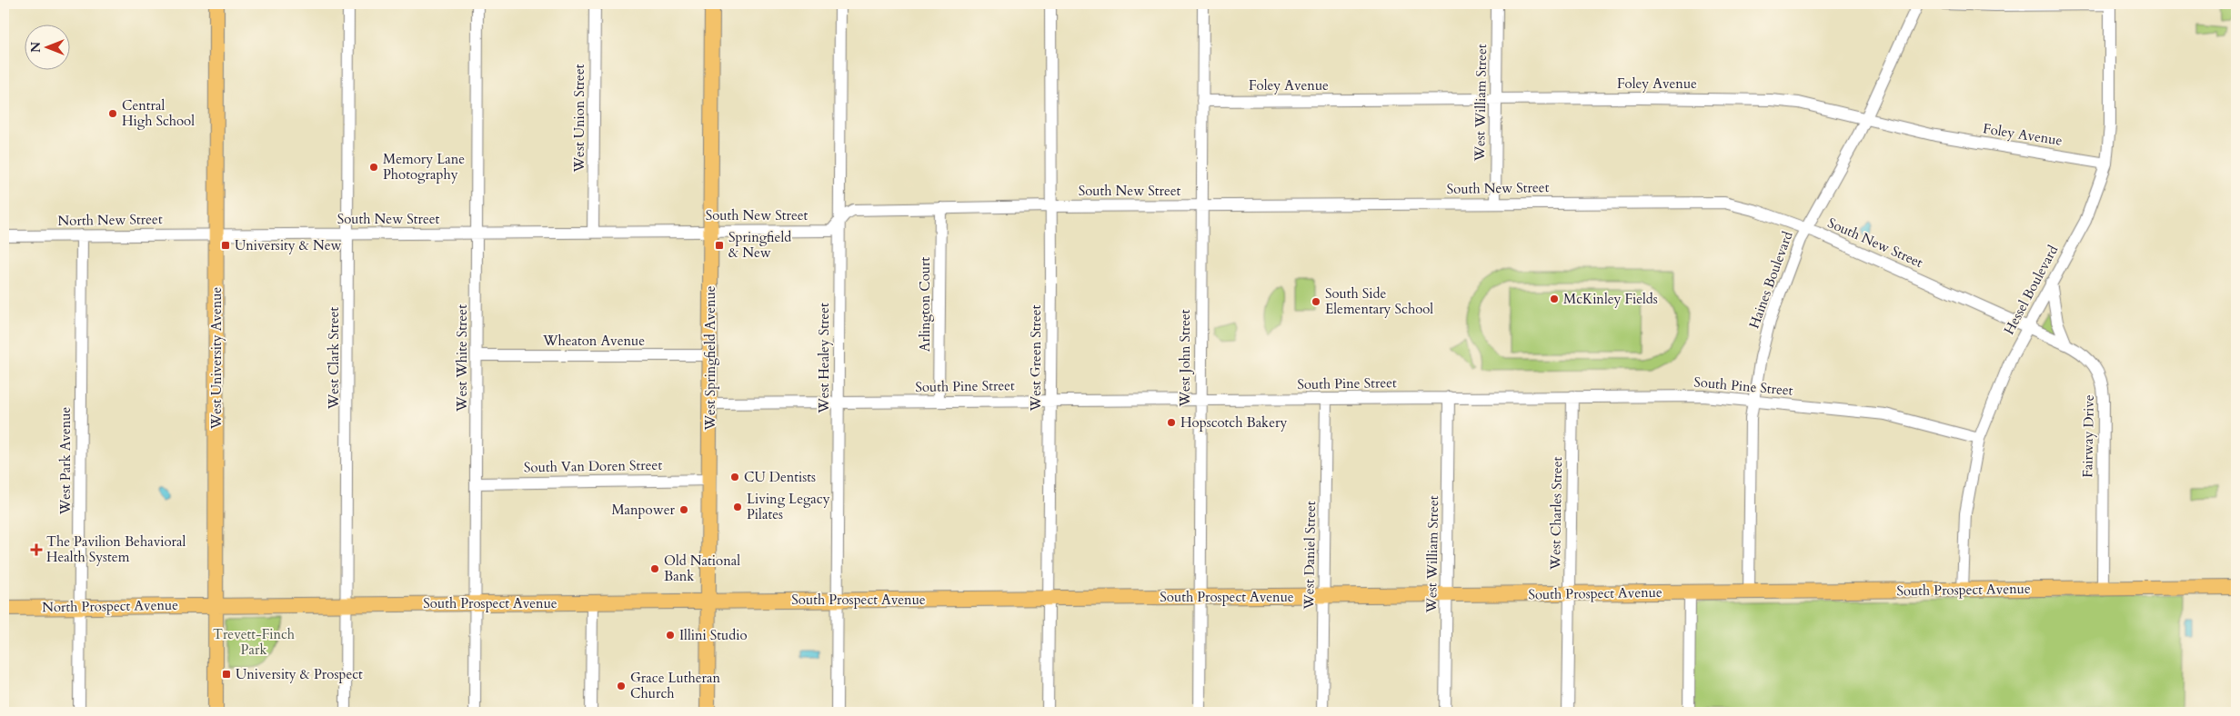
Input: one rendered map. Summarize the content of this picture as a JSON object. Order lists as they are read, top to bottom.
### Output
{
  "streets": {
    "main road": [
      "West University Avenue",
      "West Springfield Avenue",
      "South Prospect Avenue",
      "North Prospect Avenue"
    ],
    "street": [
      "Foley Avenue",
      "West William Street",
      "West Union Street",
      "South New Street",
      "North New Street",
      "Haines Boulevard",
      "Hessel Boulevard",
      "Arlington Court",
      "Wheaton Avenue",
      "West Clark Street",
      "West White Street",
      "West Healey Street",
      "West Green Street",
      "West John Street",
      "South Pine Street",
      "Fairway Drive",
      "West Park Avenue",
      "South Van Doren Street",
      "West Charles Street",
      "West Daniel Street"
    ]
  },
  "crossings": [
    ["Foley Avenue", "West William Street"],
    ["Foley Avenue", "Haines Boulevard"],
    ["Foley Avenue", "Hessel Boulevard"],
    ["Foley Avenue", "West John Street"],
    ["West William Street", "South New Street"],
    ["West William Street", "South Pine Street"],
    ["West William Street", "South Prospect Avenue"],
    ["West Union Street", "South New Street"],
    ["South New Street", "North New Street"],
    ["South New Street", "Haines Boulevard"],
    ["South New Street", "Hessel Boulevard"],
    ["South New Street", "Arlington Court"],
    ["South New Street", "West University Avenue"],
    ["South New Street", "West Clark Street"],
    ["South New Street", "West White Street"],
    ["South New Street", "West Springfield Avenue"],
    ["South New Street", "West Healey Street"],
    ["South New Street", "West Green Street"],
    ["South New Street", "West John Street"],
    ["South New Street", "Fairway Drive"],
    ["North New Street", "West University Avenue"],
    ["North New Street", "West Park Avenue"],
    ["Haines Boulevard", "South Pine Street"],
    ["Haines Boulevard", "South Prospect Avenue"],
    ["Hessel Boulevard", "South Pine Street"],
    ["Hessel Boulevard", "Fairway Drive"],
    ["Hessel Boulevard", "South Prospect Avenue"],
    ["Arlington Court", "South Pine Street"],
    ["Wheaton Avenue", "West White Street"],
    ["Wheaton Avenue", "West Springfield Avenue"],
    ["West University Avenue", "South Prospect Avenue"],
    ["West University Avenue", "North Prospect Avenue"],
    ["West Clark Street", "South Prospect Avenue"],
    ["West White Street", "South Van Doren Street"],
    ["West White Street", "South Prospect Avenue"],
    ["West Springfield Avenue", "South Pine Street"],
    ["West Springfield Avenue", "South Van Doren Street"],
    ["West Springfield Avenue", "South Prospect Avenue"],
    ["West Healey Street", "South Pine Street"],
    ["West Healey Street", "South Prospect Avenue"],
    ["West Green Street", "South Pine Street"],
    ["West Green Street", "South Prospect Avenue"],
    ["West John Street", "South Pine Street"],
    ["West John Street", "South Prospect Avenue"],
    ["South Pine Street", "West Charles Street"],
    ["South Pine Street", "West Daniel Street"],
    ["Fairway Drive", "South Prospect Avenue"],
    ["West Park Avenue", "North Prospect Avenue"],
    ["West Charles Street", "South Prospect Avenue"],
    ["West Daniel Street", "South Prospect Avenue"],
    ["South Prospect Avenue", "North Prospect Avenue"]
  ],
  "parks": ["Trevett-Finch Park"],
  "places": {
    "other": [
      "Central High School",
      "Memory Lane Photography",
      "McKinley Fields",
      "South Side Elementary School",
      "Hopscotch Bakery",
      "CU Dentists",
      "Living Legacy Pilates",
      "Manpower",
      "Old National Bank",
      "Illini Studio",
      "Grace Lutheran Church"
    ],
    "transit": ["University & New", "Springfield & New", "University & Prospect"],
    "health": ["The Pavilion Behavioral Health System"]
  },
  "north": "left"
}
